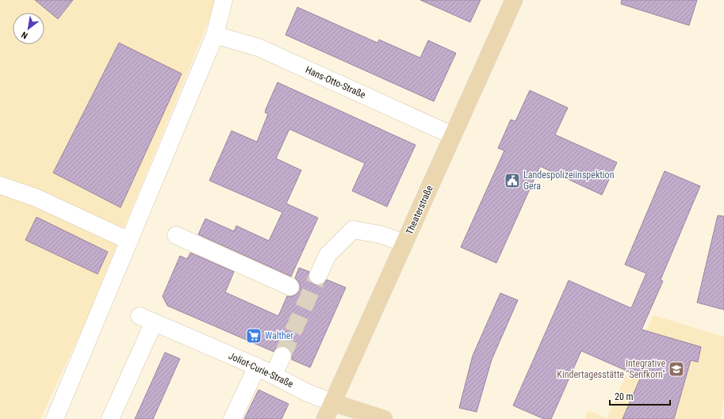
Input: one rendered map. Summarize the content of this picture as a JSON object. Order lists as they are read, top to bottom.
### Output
{
  "streets": {
    "main road": ["Theaterstraße", "Joliot-Curie-Straße"],
    "street": ["Hans-Otto-Straße"]
  },
  "crossings": [
    ["Hans-Otto-Straße", "Theaterstraße"],
    ["Theaterstraße", "Joliot-Curie-Straße"]
  ],
  "places": {
    "public building": ["Landespolizeiinspektion Gera"],
    "supermarket": ["Walther"],
    "school or university": ["Integrative Kindertagesstätte \"Senfkorn\""]
  },
  "scale_bar": "20 m",
  "north": "bottom left"
}
